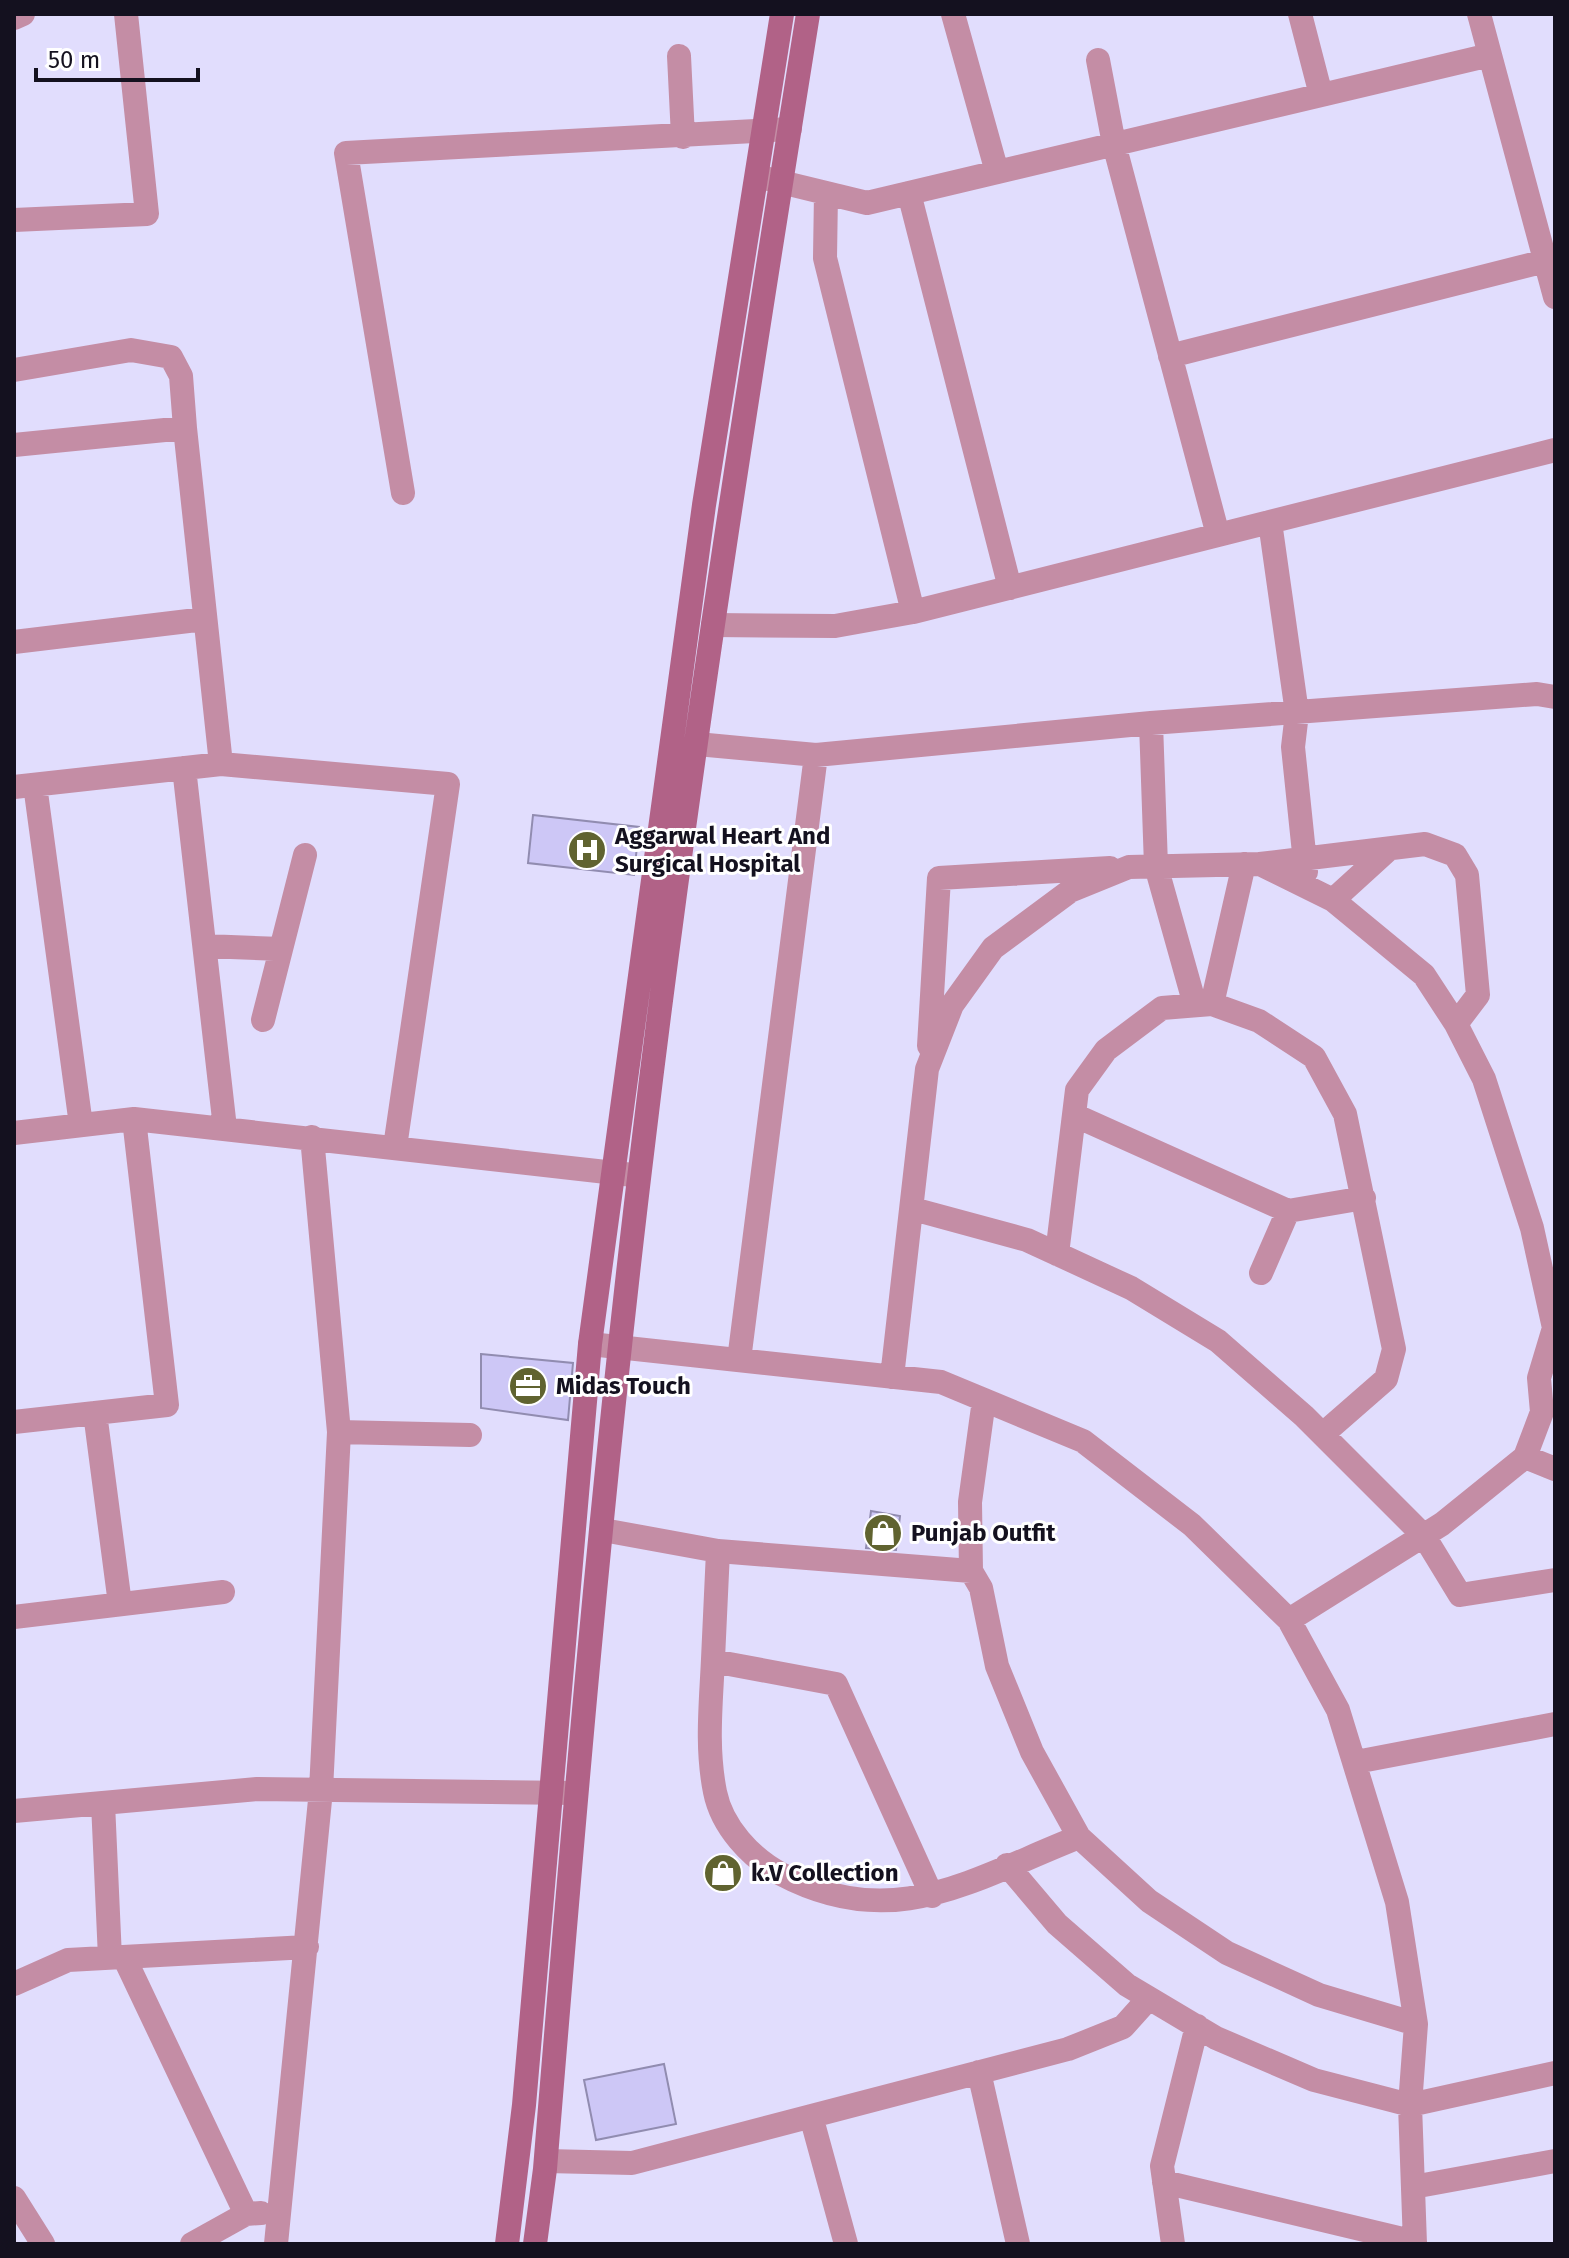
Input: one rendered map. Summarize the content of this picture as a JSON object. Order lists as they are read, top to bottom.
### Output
{
  "places": {
    "hospital": ["Aggarwal Heart And Surgical Hospital"],
    "office": ["Midas Touch"],
    "shop": ["Punjab Outfit", "k.V Collection"]
  },
  "scale_bar": "50 m"
}
